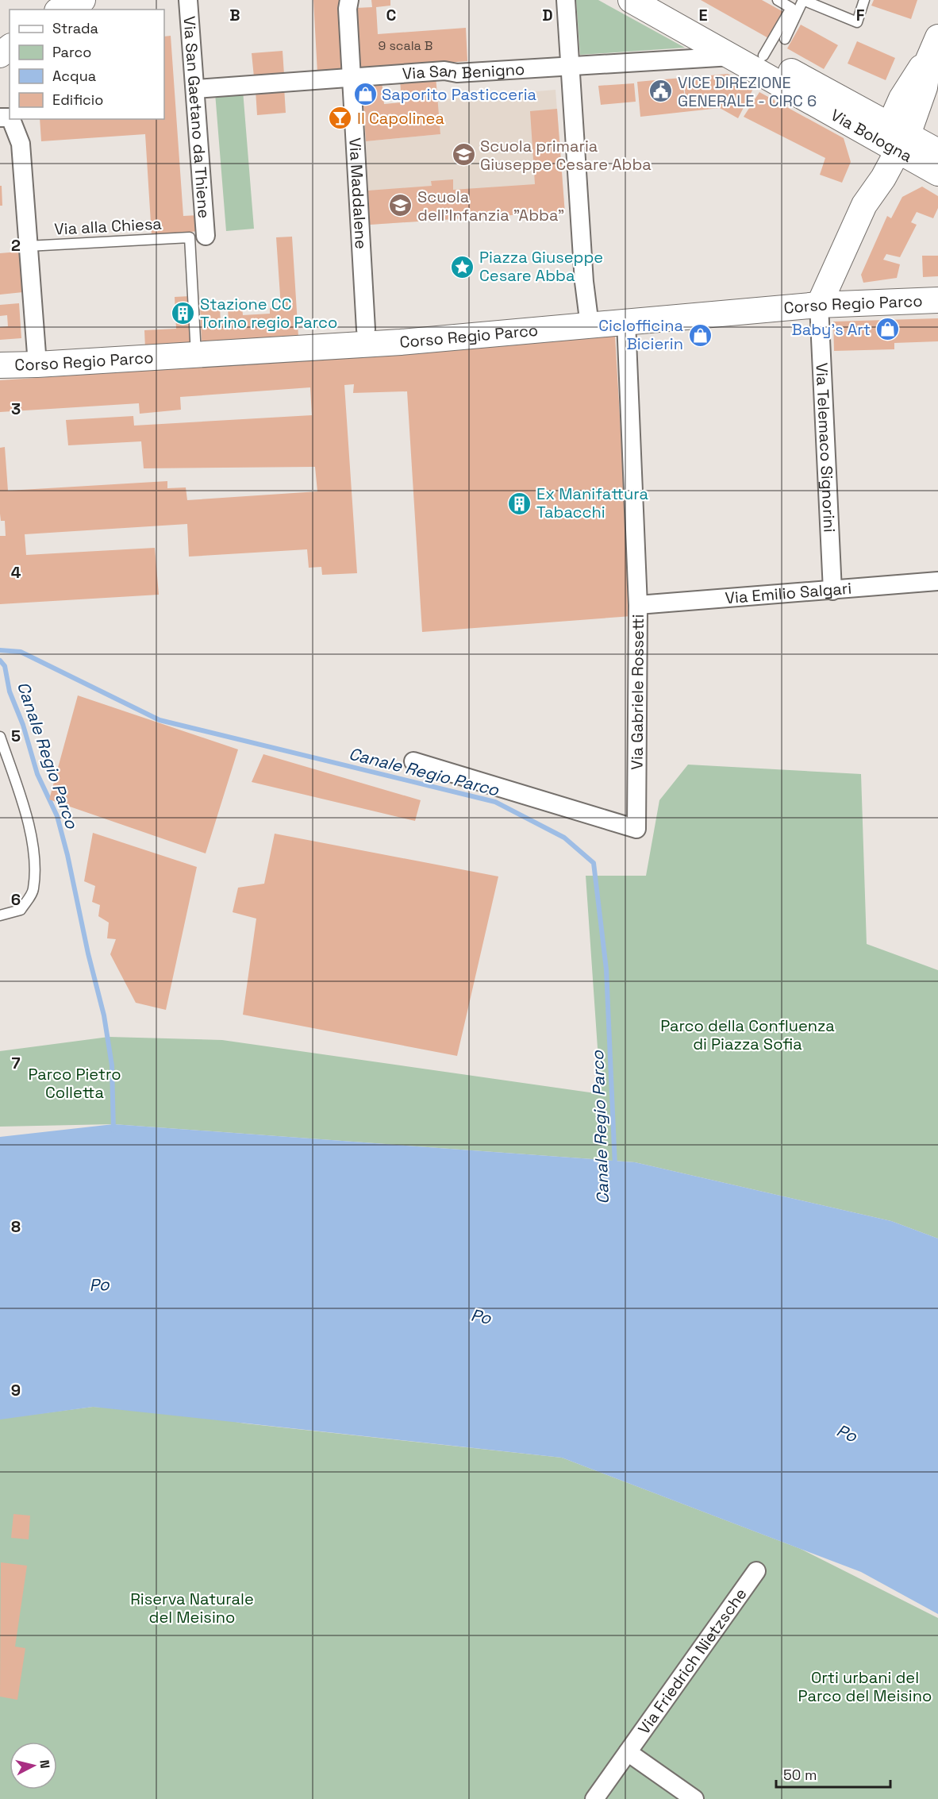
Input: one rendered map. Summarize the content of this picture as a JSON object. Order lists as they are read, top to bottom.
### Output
{
  "streets": {
    "street": [
      "Via San Benigno",
      "Via San Gaetano da Thiene",
      "Via Bologna",
      "Via Maddalene",
      "Corso Regio Parco",
      "Via Telemaco Signorini",
      "Via Emilio Salgari",
      "Via Gabriele Rossetti",
      "Via Friedrich Nietzsche"
    ],
    "lane": ["Via alla Chiesa"]
  },
  "crossings": [
    ["Via San Benigno", "Via San Gaetano da Thiene"],
    ["Via San Benigno", "Via Bologna"],
    ["Via San Benigno", "Via Maddalene"],
    ["Via San Gaetano da Thiene", "Via alla Chiesa"],
    ["Via San Gaetano da Thiene", "Corso Regio Parco"],
    ["Corso Regio Parco", "Via Telemaco Signorini"],
    ["Corso Regio Parco", "Via Gabriele Rossetti"],
    ["Via Telemaco Signorini", "Via Emilio Salgari"],
    ["Via Emilio Salgari", "Via Gabriele Rossetti"]
  ],
  "water": ["Canale Regio Parco", "Po"],
  "parks": [
    "Parco della Confluenza di Piazza Sofia",
    "Parco Pietro Colletta",
    "Riserva Naturale del Meisino",
    "Orti urbani del Parco del Meisino"
  ],
  "places": {
    "public building": ["VICE DIREZIONE GENERALE - CIRC 6"],
    "shop": ["Saporito Pasticceria", "Baby's Art", "Ciclofficina Bicierin"],
    "bar": ["Il Capolinea"],
    "school or university": ["Scuola primaria Giuseppe Cesare Abba", "Scuola dell'Infanzia \"Abba\""],
    "place": ["Piazza Giuseppe Cesare Abba"],
    "building": ["Stazione CC Torino regio Parco", "Ex Manifattura Tabacchi"]
  },
  "house_numbers": ["9 scala B"],
  "legend": [
    "Strada",
    "Parco",
    "Acqua",
    "Edificio"
  ],
  "scale_bar": "50 m",
  "north": "right",
  "grid": {
    "columns": [
      "B",
      "C",
      "D",
      "E",
      "F"
    ],
    "rows": [
      "2",
      "3",
      "4",
      "5",
      "6",
      "7",
      "8",
      "9"
    ]
  }
}
